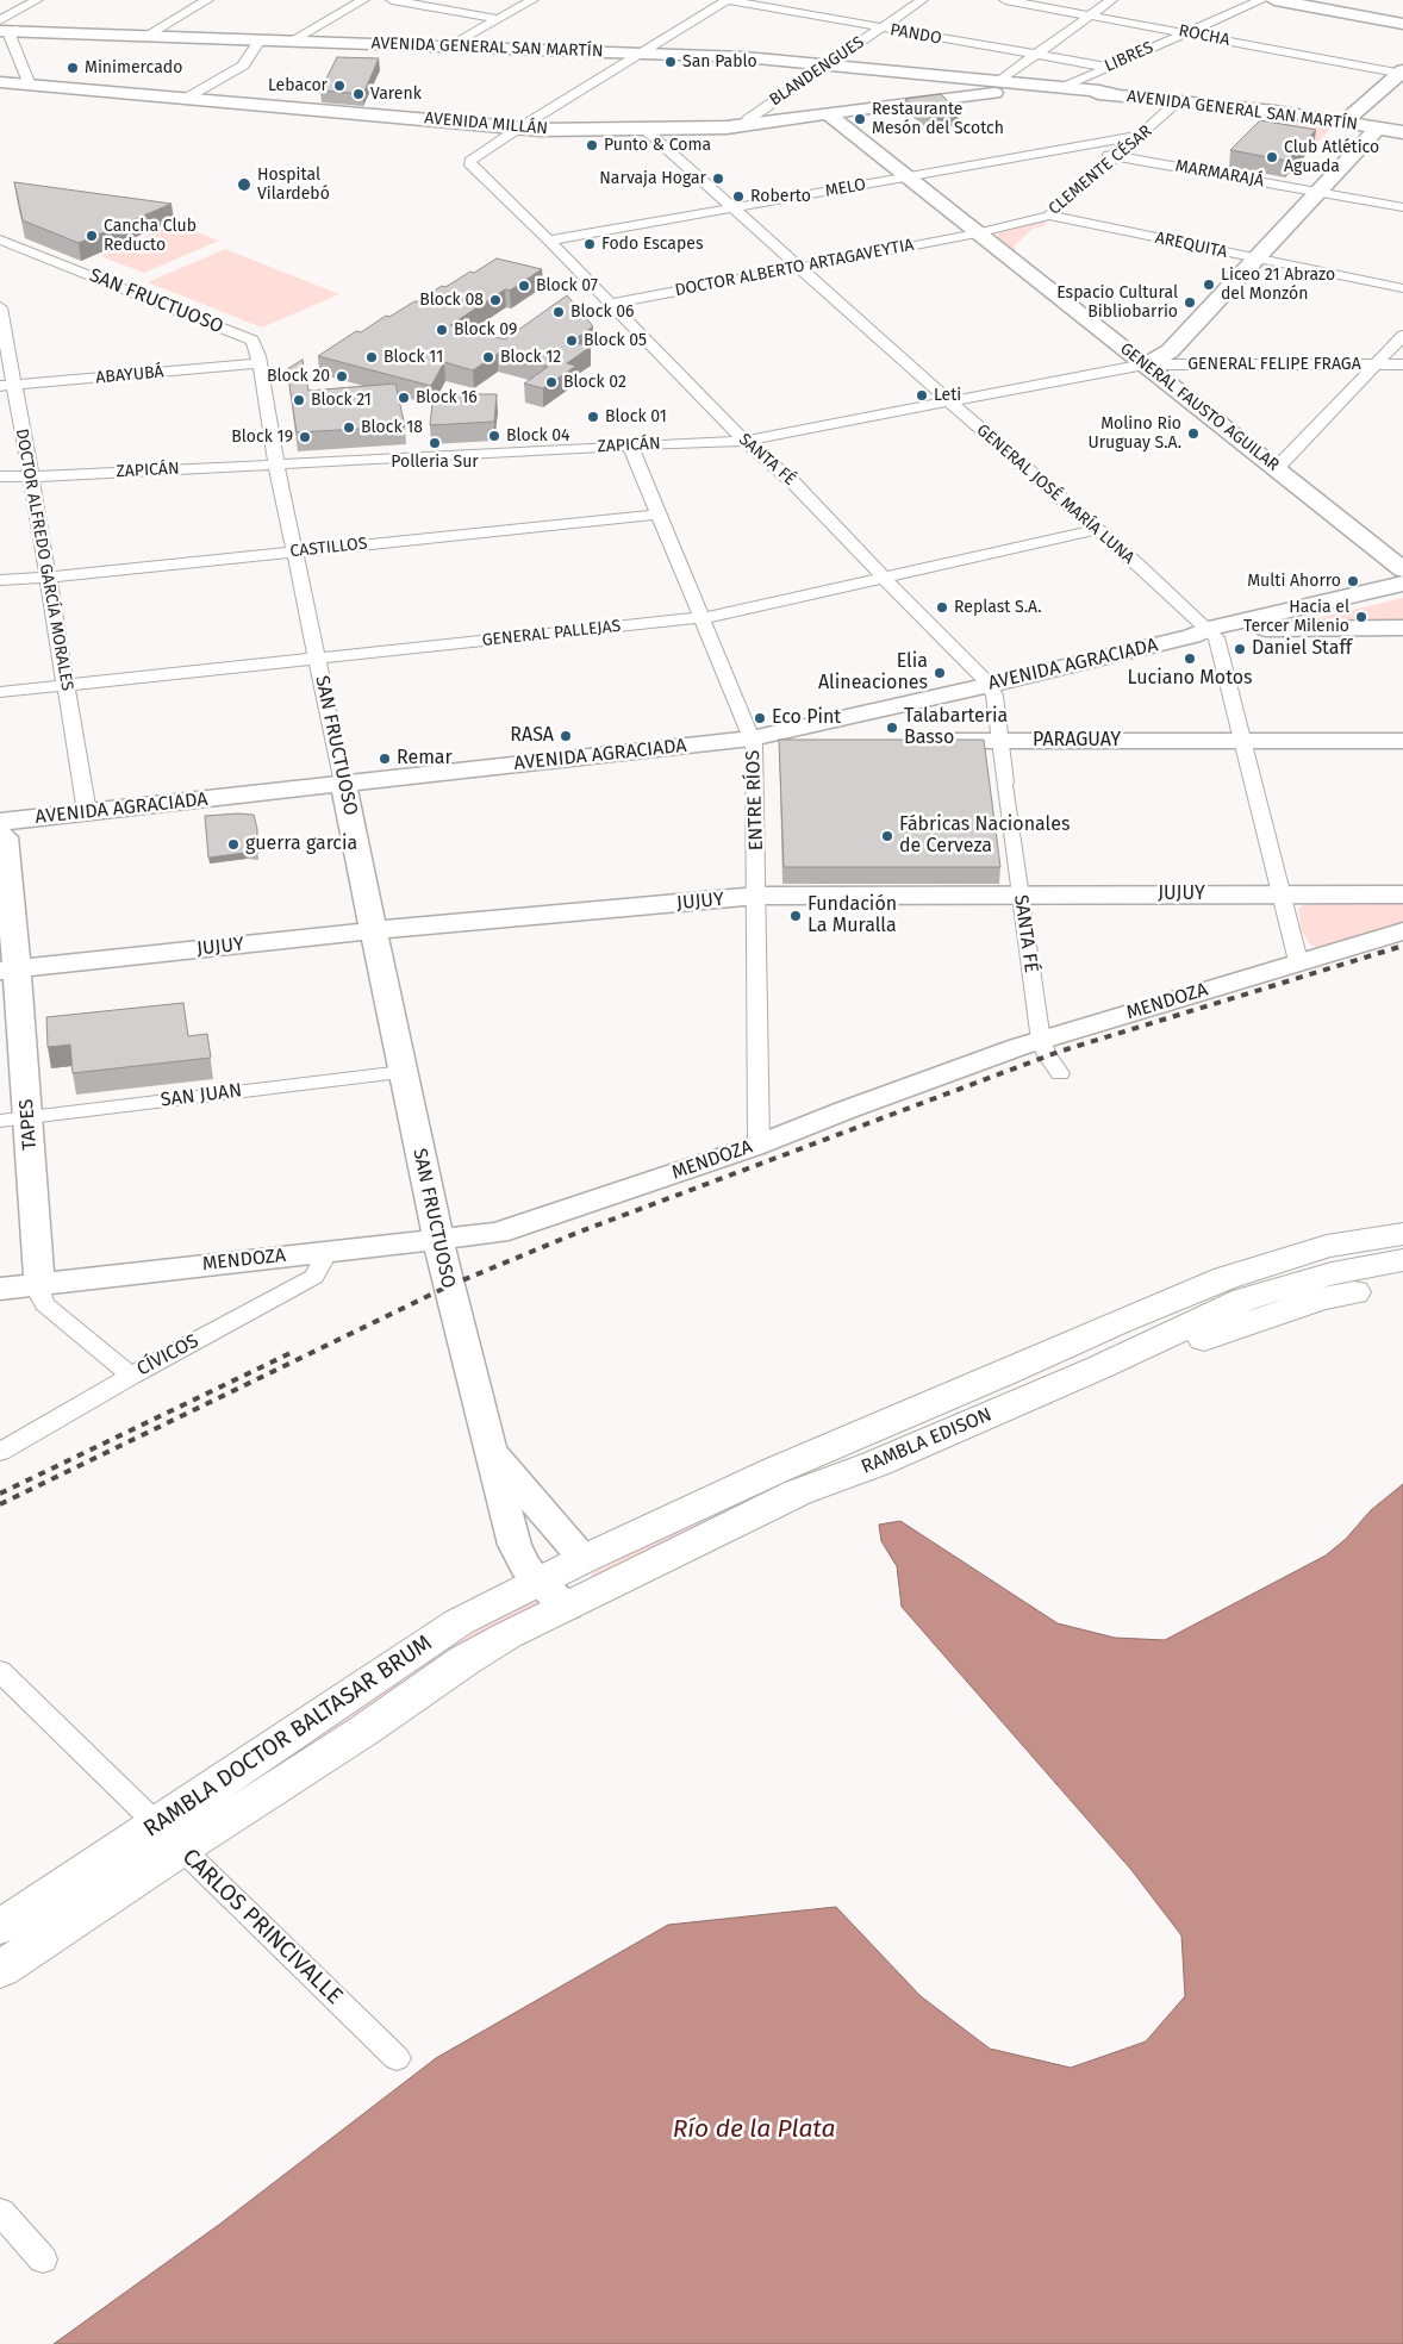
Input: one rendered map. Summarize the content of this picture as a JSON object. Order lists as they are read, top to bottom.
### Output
{
  "streets": {
    "main road": ["RAMBLA EDISON", "RAMBLA DOCTOR BALTASAR BRUM"],
    "street": [
      "PANDO",
      "ROCHA",
      "AVENIDA GENERAL SAN MARTÍN",
      "LIBRES",
      "BLANDENGUES",
      "AVENIDA MILLÁN",
      "CLEMENTE CÉSAR",
      "MARMARAJÁ",
      "MELO",
      "AREQUITA",
      "DOCTOR ALBERTO ARTAGAVEYTIA",
      "SAN FRUCTUOSO",
      "GENERAL FELIPE FRAGA",
      "ABAYUBÁ",
      "GENERAL FAUSTO AGUILAR",
      "ZAPICÁN",
      "SANTA FÉ",
      "GENERAL JOSÉ MARÍA LUNA",
      "CASTILLOS",
      "DOCTOR ALFREDO GARCÍA MORALES",
      "GENERAL PALLEJAS",
      "AVENIDA AGRACIADA",
      "PARAGUAY",
      "ENTRE RÍOS",
      "JUJUY",
      "MENDOZA",
      "SAN JUAN",
      "TAPES",
      "CÍVICOS",
      "CARLOS PRINCIVALLE"
    ]
  },
  "crossings": [
    ["PANDO", "LIBRES"],
    ["PANDO", "BLANDENGUES"],
    ["ROCHA", "LIBRES"],
    ["AVENIDA GENERAL SAN MARTÍN", "LIBRES"],
    ["AVENIDA GENERAL SAN MARTÍN", "BLANDENGUES"],
    ["AVENIDA GENERAL SAN MARTÍN", "AVENIDA MILLÁN"],
    ["AVENIDA GENERAL SAN MARTÍN", "CLEMENTE CÉSAR"],
    ["BLANDENGUES", "AVENIDA MILLÁN"],
    ["AVENIDA MILLÁN", "GENERAL FAUSTO AGUILAR"],
    ["AVENIDA MILLÁN", "SANTA FÉ"],
    ["AVENIDA MILLÁN", "GENERAL JOSÉ MARÍA LUNA"],
    ["CLEMENTE CÉSAR", "MARMARAJÁ"],
    ["CLEMENTE CÉSAR", "MELO"],
    ["CLEMENTE CÉSAR", "AREQUITA"],
    ["CLEMENTE CÉSAR", "DOCTOR ALBERTO ARTAGAVEYTIA"],
    ["CLEMENTE CÉSAR", "GENERAL FAUSTO AGUILAR"],
    ["MARMARAJÁ", "MELO"],
    ["MELO", "GENERAL FAUSTO AGUILAR"],
    ["MELO", "SANTA FÉ"],
    ["MELO", "GENERAL JOSÉ MARÍA LUNA"],
    ["DOCTOR ALBERTO ARTAGAVEYTIA", "GENERAL FAUSTO AGUILAR"],
    ["DOCTOR ALBERTO ARTAGAVEYTIA", "SANTA FÉ"],
    ["DOCTOR ALBERTO ARTAGAVEYTIA", "GENERAL JOSÉ MARÍA LUNA"],
    ["SAN FRUCTUOSO", "ABAYUBÁ"],
    ["SAN FRUCTUOSO", "ZAPICÁN"],
    ["SAN FRUCTUOSO", "CASTILLOS"],
    ["SAN FRUCTUOSO", "GENERAL PALLEJAS"],
    ["SAN FRUCTUOSO", "AVENIDA AGRACIADA"],
    ["SAN FRUCTUOSO", "JUJUY"],
    ["SAN FRUCTUOSO", "MENDOZA"],
    ["SAN FRUCTUOSO", "SAN JUAN"],
    ["SAN FRUCTUOSO", "RAMBLA EDISON"],
    ["SAN FRUCTUOSO", "RAMBLA DOCTOR BALTASAR BRUM"],
    ["ABAYUBÁ", "DOCTOR ALFREDO GARCÍA MORALES"],
    ["GENERAL FAUSTO AGUILAR", "ZAPICÁN"],
    ["ZAPICÁN", "SANTA FÉ"],
    ["ZAPICÁN", "GENERAL JOSÉ MARÍA LUNA"],
    ["ZAPICÁN", "DOCTOR ALFREDO GARCÍA MORALES"],
    ["ZAPICÁN", "ENTRE RÍOS"],
    ["SANTA FÉ", "GENERAL PALLEJAS"],
    ["SANTA FÉ", "AVENIDA AGRACIADA"],
    ["SANTA FÉ", "PARAGUAY"],
    ["SANTA FÉ", "JUJUY"],
    ["SANTA FÉ", "MENDOZA"],
    ["GENERAL JOSÉ MARÍA LUNA", "GENERAL PALLEJAS"],
    ["GENERAL JOSÉ MARÍA LUNA", "AVENIDA AGRACIADA"],
    ["CASTILLOS", "DOCTOR ALFREDO GARCÍA MORALES"],
    ["CASTILLOS", "ENTRE RÍOS"],
    ["DOCTOR ALFREDO GARCÍA MORALES", "GENERAL PALLEJAS"],
    ["DOCTOR ALFREDO GARCÍA MORALES", "AVENIDA AGRACIADA"],
    ["GENERAL PALLEJAS", "ENTRE RÍOS"],
    ["AVENIDA AGRACIADA", "ENTRE RÍOS"],
    ["ENTRE RÍOS", "JUJUY"],
    ["ENTRE RÍOS", "MENDOZA"],
    ["JUJUY", "TAPES"],
    ["MENDOZA", "TAPES"],
    ["MENDOZA", "CÍVICOS"],
    ["SAN JUAN", "TAPES"],
    ["TAPES", "CÍVICOS"],
    ["RAMBLA EDISON", "RAMBLA DOCTOR BALTASAR BRUM"],
    ["RAMBLA DOCTOR BALTASAR BRUM", "CARLOS PRINCIVALLE"]
  ],
  "water": ["Río de la Plata"],
  "places": [
    "San Pablo",
    "Minimercado",
    "Lebacor",
    "Varenk",
    "Restaurante Mesón del Scotch",
    "Punto & Coma",
    "Club Atlético Aguada",
    "Narvaja Hogar",
    "Hospital Vilardebó",
    "Roberto",
    "Cancha Club Reducto",
    "Fodo Escapes",
    "Liceo 21 Abrazo del Monzón",
    "Block 07",
    "Block 08",
    "Espacio Cultural Bibliobarrio",
    "Block 06",
    "Block 09",
    "Block 05",
    "Block 11",
    "Block 12",
    "Block 20",
    "Block 02",
    "Leti",
    "Block 16",
    "Block 21",
    "Block 01",
    "Block 18",
    "Molino Rio Uruguay S.A.",
    "Block 04",
    "Block 19",
    "Polleria Sur",
    "Multi Ahorro",
    "Replast S.A.",
    "Hacia el Tercer Milenio",
    "Daniel Staff",
    "Luciano Motos",
    "Elia Alineaciones",
    "Eco Pint",
    "Talabarteria Basso",
    "RASA",
    "Remar",
    "Fábricas Nacionales de Cerveza",
    "guerra garcia",
    "Fundación La Muralla"
  ]
}
